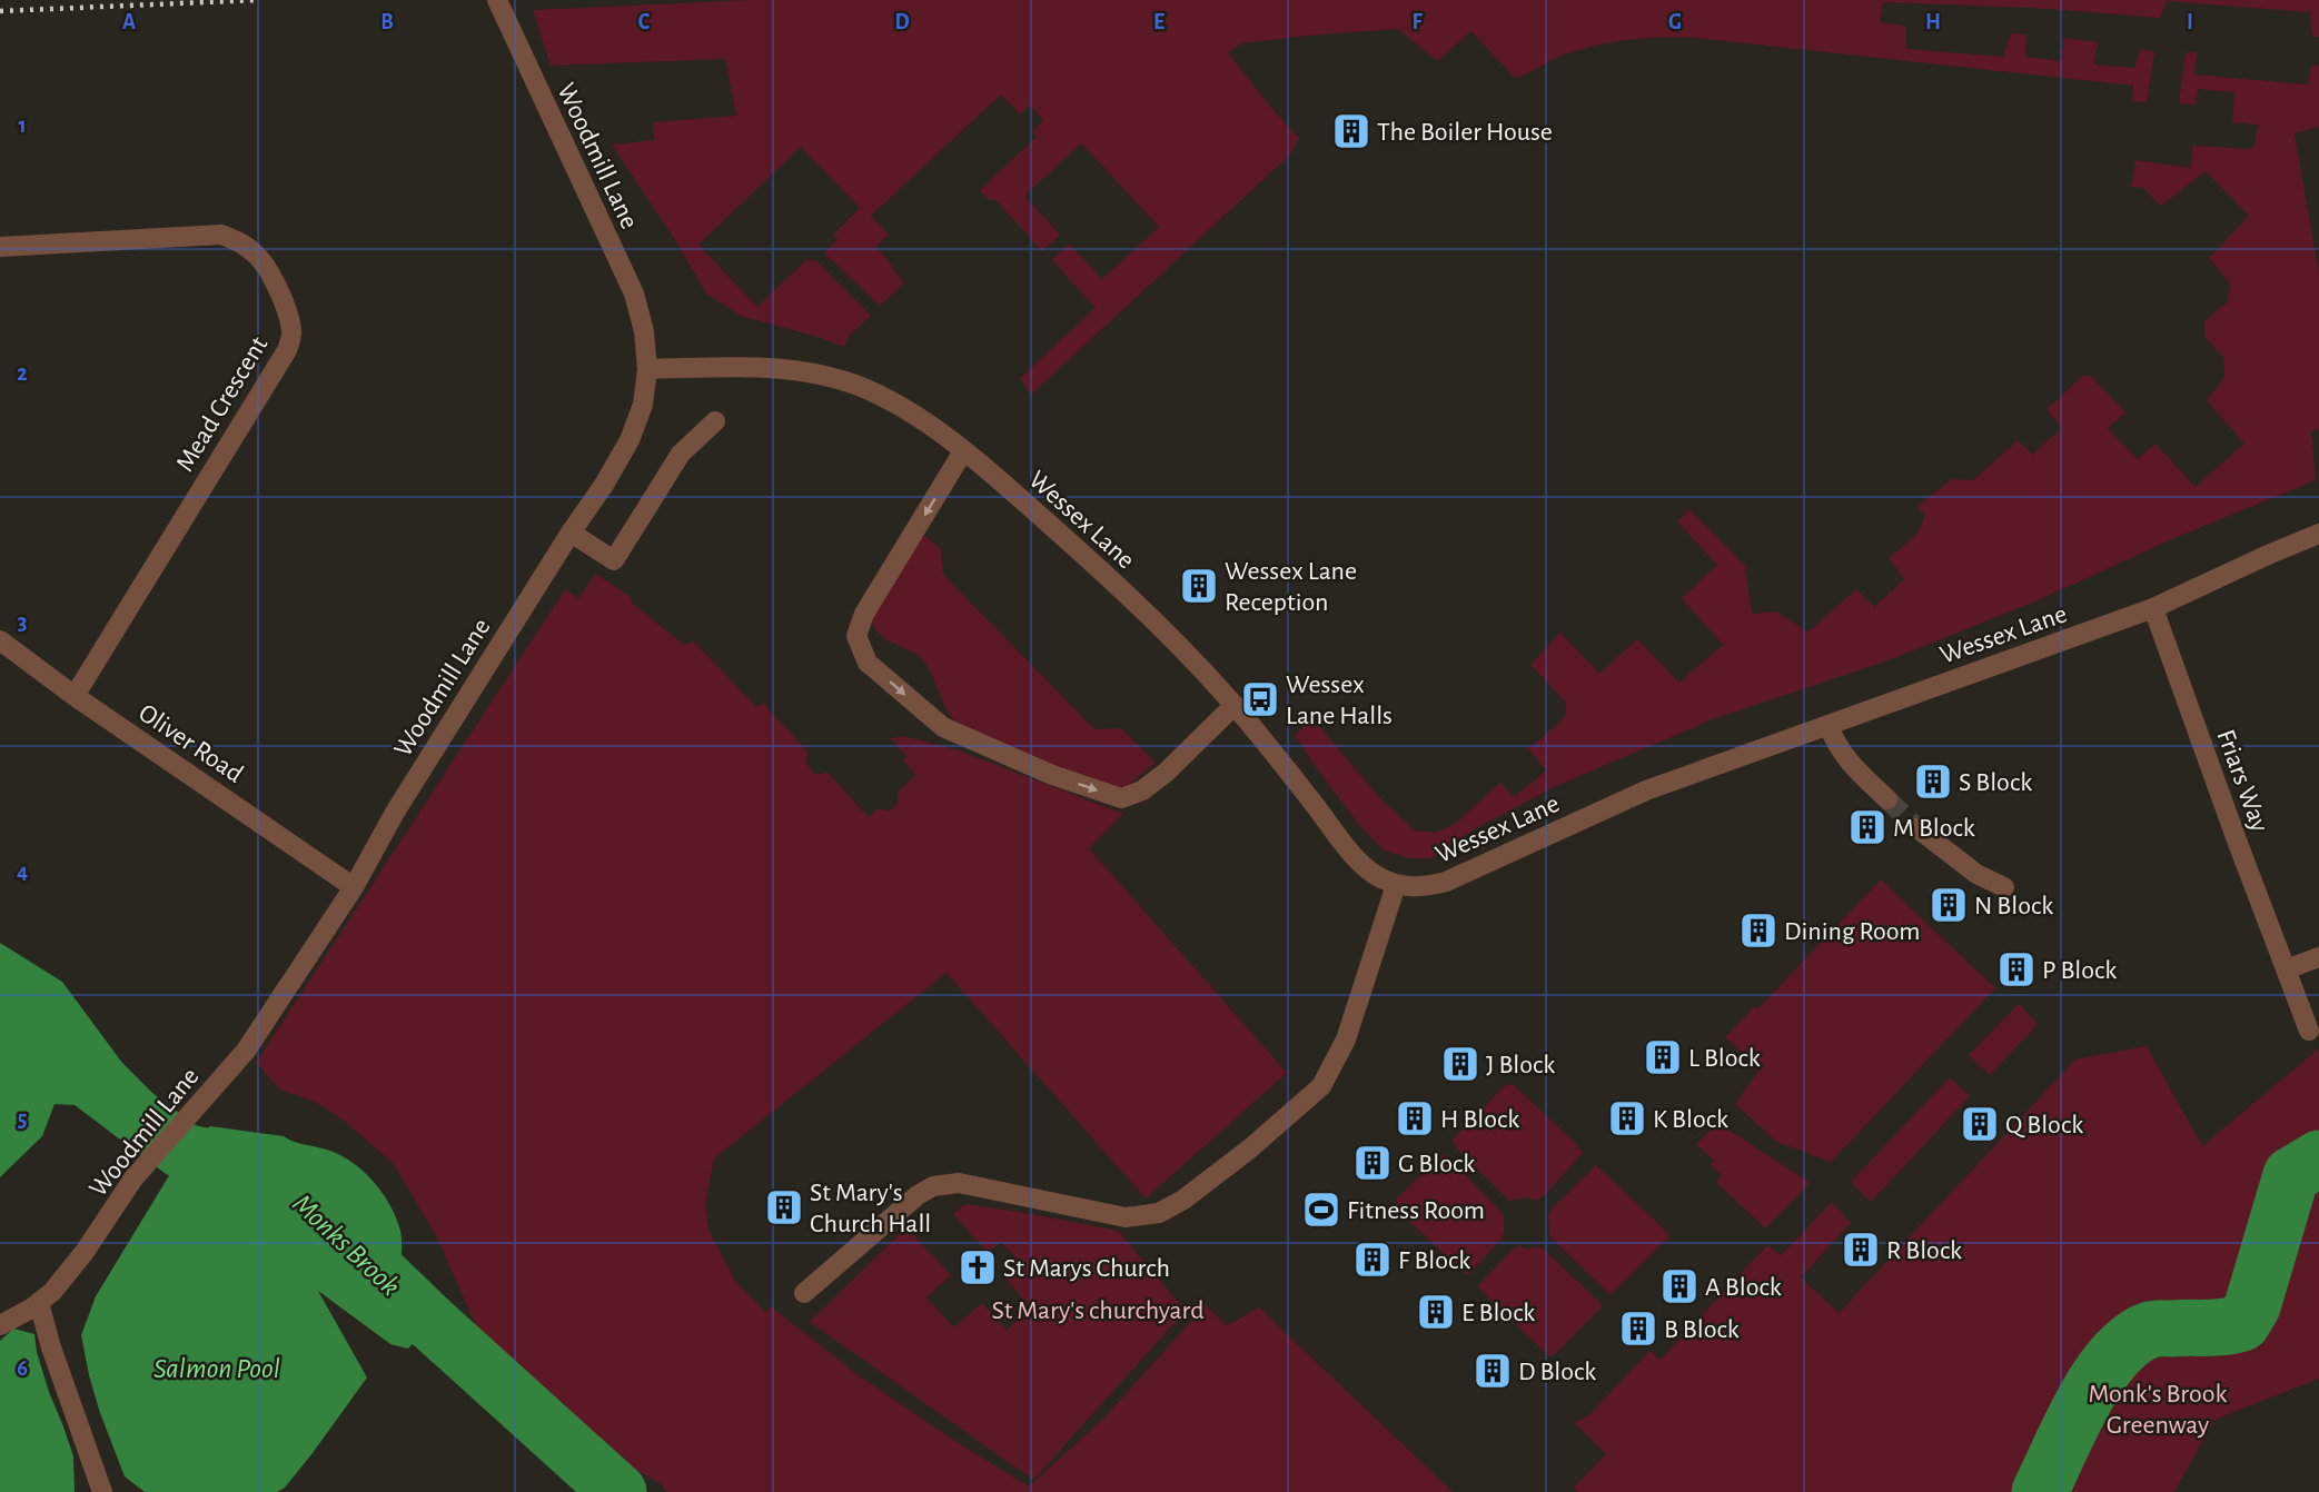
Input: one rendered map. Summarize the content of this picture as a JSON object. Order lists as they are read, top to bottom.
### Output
{
  "streets": {
    "street": [
      "Woodmill Lane",
      "Mead Crescent",
      "Wessex Lane",
      "Oliver Road",
      "Friars Way"
    ]
  },
  "crossings": [
    ["Woodmill Lane", "Wessex Lane"],
    ["Woodmill Lane", "Oliver Road"],
    ["Mead Crescent", "Oliver Road"],
    ["Wessex Lane", "Friars Way"]
  ],
  "water": ["Monks Brook", "Salmon Pool"],
  "parks": ["St Mary's churchyard", "Monk's Brook Greenway"],
  "places": {
    "building": [
      "The Boiler House",
      "Wessex Lane Reception",
      "S Block",
      "M Block",
      "N Block",
      "Dining Room",
      "P Block",
      "L Block",
      "J Block",
      "H Block",
      "K Block",
      "Q Block",
      "G Block",
      "St Mary's Church Hall",
      "R Block",
      "F Block",
      "A Block",
      "E Block",
      "B Block",
      "D Block"
    ],
    "bus stop": ["Wessex Lane Halls"],
    "sports": ["Fitness Room"],
    "church": ["St Marys Church"]
  },
  "grid": {
    "columns": [
      "A",
      "B",
      "C",
      "D",
      "E",
      "F",
      "G",
      "H",
      "I"
    ],
    "rows": [
      "1",
      "2",
      "3",
      "4",
      "5",
      "6"
    ]
  }
}
